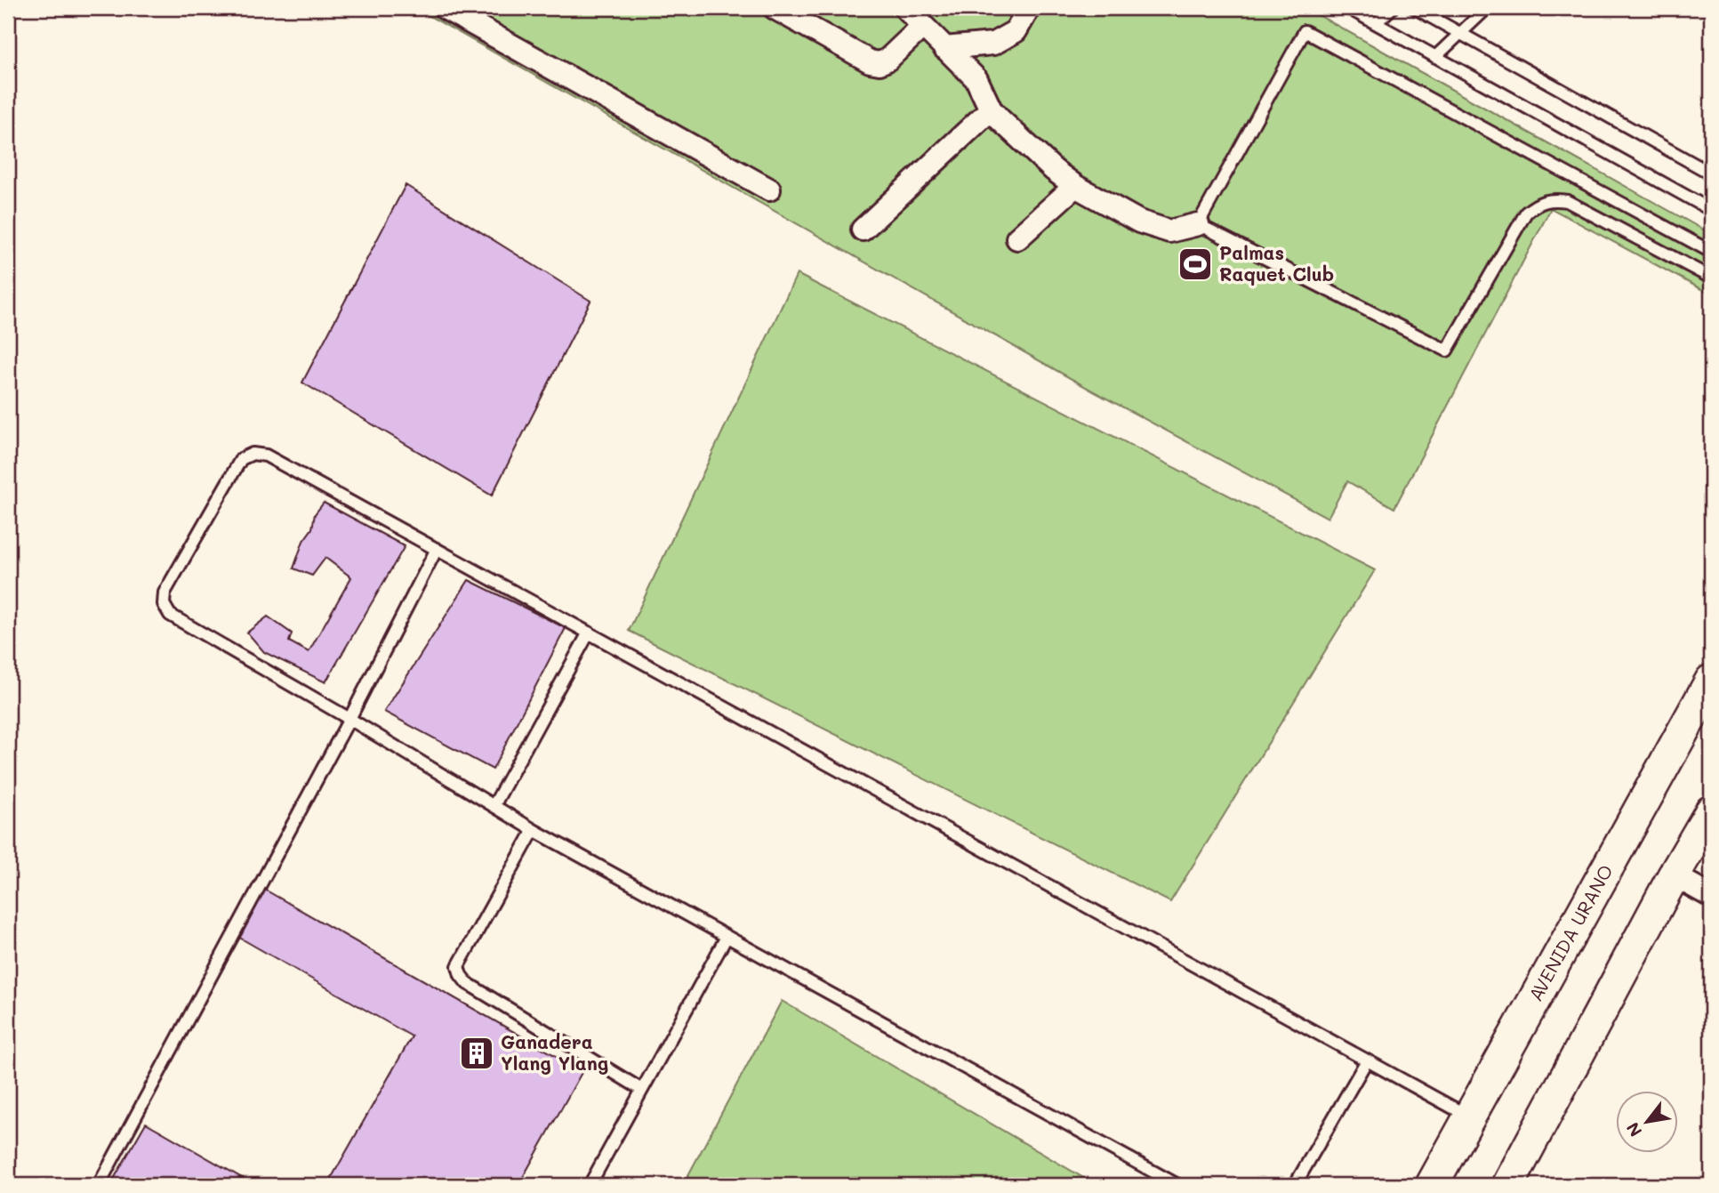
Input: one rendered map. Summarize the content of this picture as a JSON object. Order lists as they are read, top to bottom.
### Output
{
  "streets": {
    "main road": ["AVENIDA URANO"]
  },
  "places": {
    "sports": ["Palmas Raquet Club"],
    "building": ["Ganadera Ylang Ylang"]
  },
  "north": "bottom left"
}
